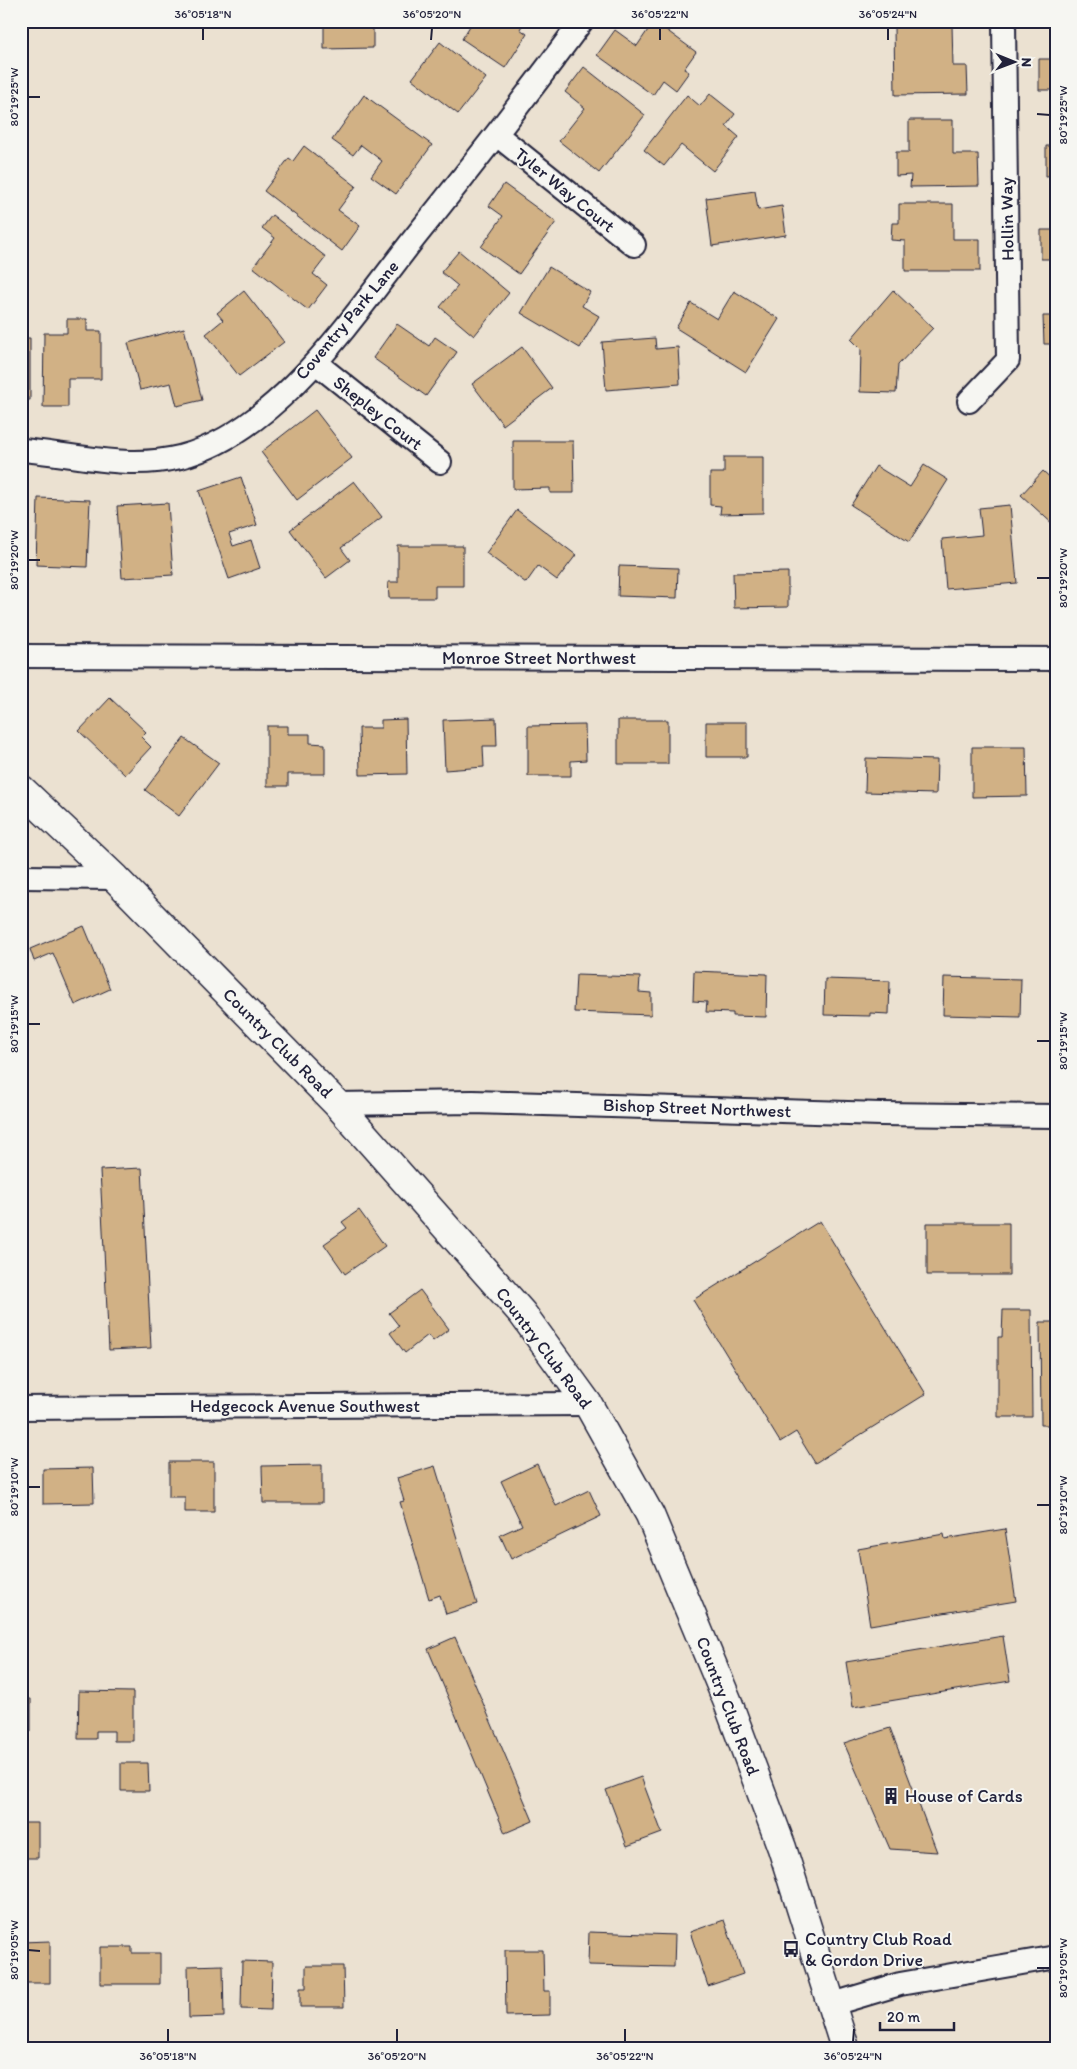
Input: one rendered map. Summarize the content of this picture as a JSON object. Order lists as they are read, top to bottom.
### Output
{
  "streets": {
    "main road": ["Country Club Road"],
    "street": [
      "Tyler Way Court",
      "Hollin Way",
      "Coventry Park Lane",
      "Shepley Court",
      "Monroe Street Northwest",
      "Bishop Street Northwest",
      "Hedgecock Avenue Southwest"
    ]
  },
  "crossings": [
    ["Tyler Way Court", "Coventry Park Lane"],
    ["Coventry Park Lane", "Shepley Court"],
    ["Country Club Road", "Bishop Street Northwest"],
    ["Country Club Road", "Hedgecock Avenue Southwest"]
  ],
  "places": {
    "building": ["House of Cards"],
    "bus stop": ["Country Club Road & Gordon Drive"]
  },
  "scale_bar": "20 m",
  "north": "right",
  "coordinates": [
    "36°05'18\"N",
    "36°05'20\"N",
    "36°05'22\"N",
    "36°05'24\"N",
    "80°19'25\"W",
    "80°19'20\"W",
    "80°19'15\"W",
    "80°19'10\"W",
    "80°19'05\"W"
  ]
}
